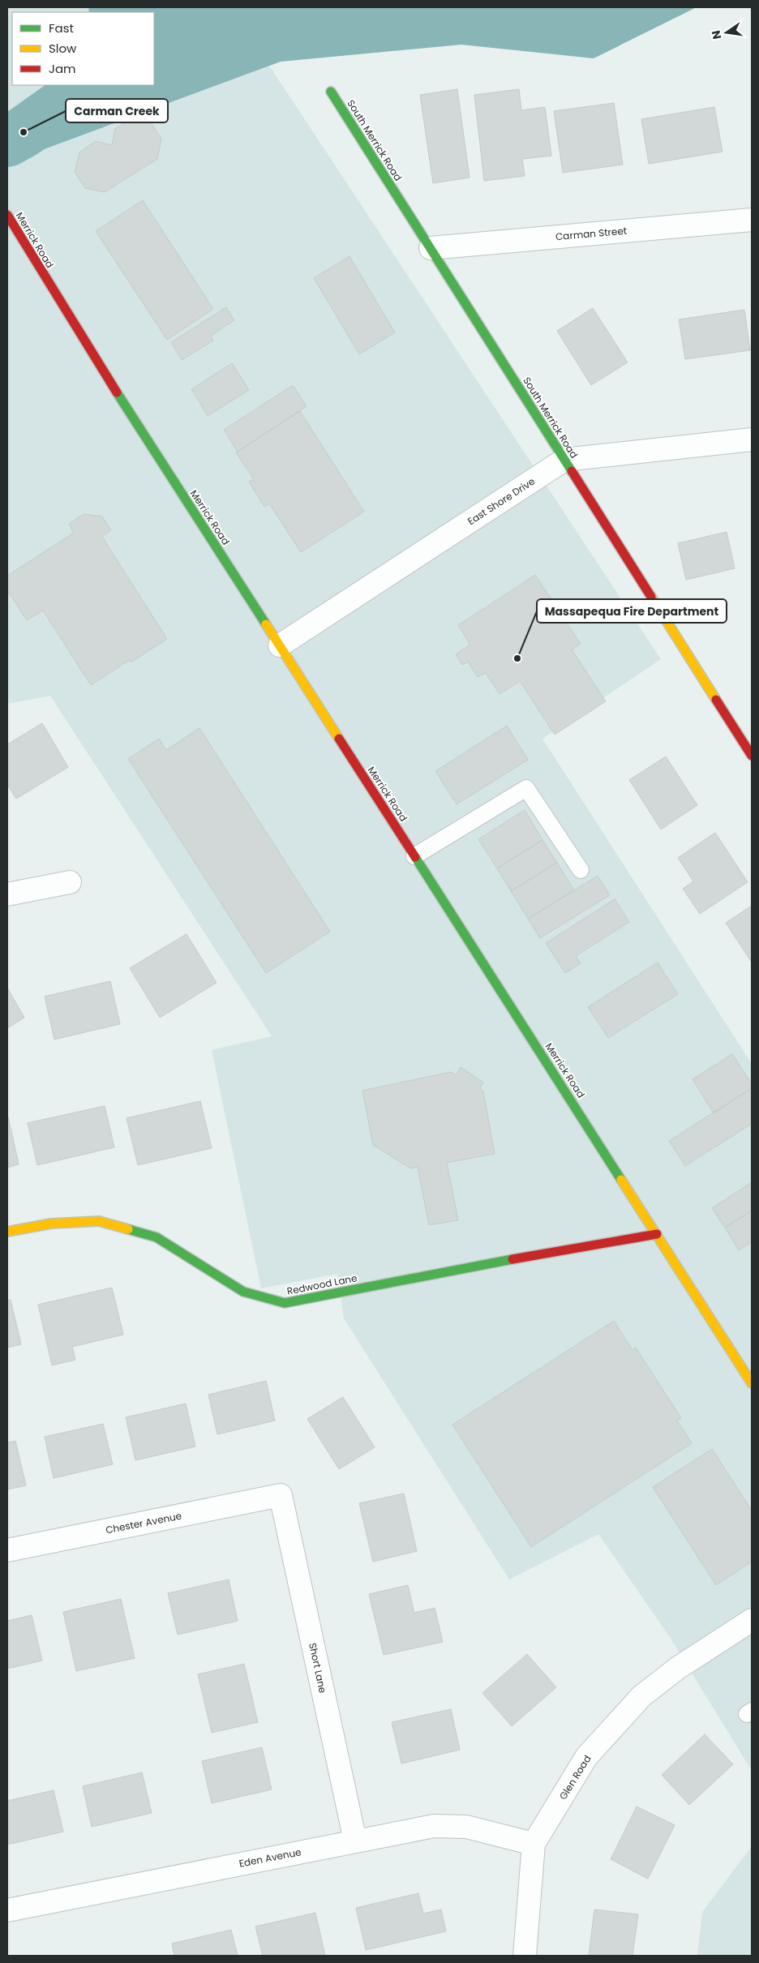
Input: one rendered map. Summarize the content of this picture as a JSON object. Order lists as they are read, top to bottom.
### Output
{
  "streets": {
    "street": [
      "South Merrick Road",
      "Carman Street",
      "Merrick Road",
      "East Shore Drive",
      "Redwood Lane",
      "Chester Avenue",
      "Short Lane",
      "Glen Road",
      "Eden Avenue"
    ]
  },
  "crossings": [
    ["South Merrick Road", "Carman Street"],
    ["South Merrick Road", "East Shore Drive"],
    ["Merrick Road", "East Shore Drive"],
    ["Merrick Road", "Redwood Lane"],
    ["Chester Avenue", "Short Lane"],
    ["Short Lane", "Eden Avenue"],
    ["Glen Road", "Eden Avenue"]
  ],
  "places": ["Carman Creek", "Massapequa Fire Department"],
  "legend": ["Fast", "Slow", "Jam"],
  "north": "left"
}
